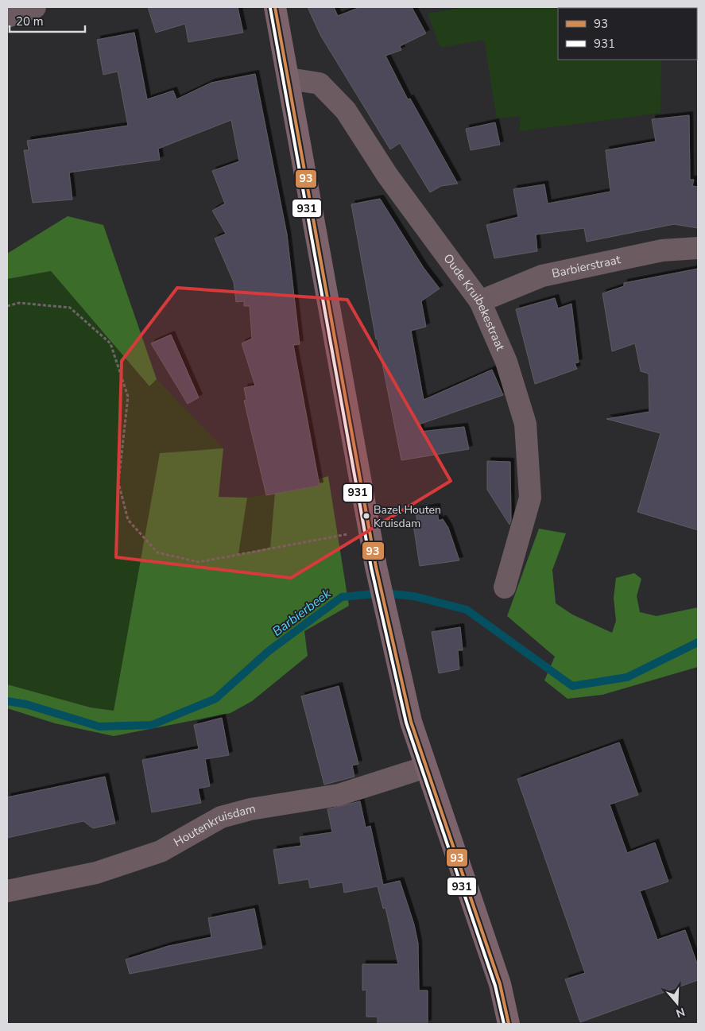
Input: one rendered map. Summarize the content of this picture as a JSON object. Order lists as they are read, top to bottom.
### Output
{
  "streets": {
    "street": ["Barbierstraat", "Oude Kruibekestraat", "Houtenkruisdam"]
  },
  "crossings": [
    ["Barbierstraat", "Oude Kruibekestraat"]
  ],
  "water": ["Barbierbeek"],
  "places": ["Bazel Houten Kruisdam"],
  "lines": ["transit line 93", "transit line 931"],
  "legend": ["93", "931"],
  "scale_bar": "20 m",
  "north": "bottom"
}
